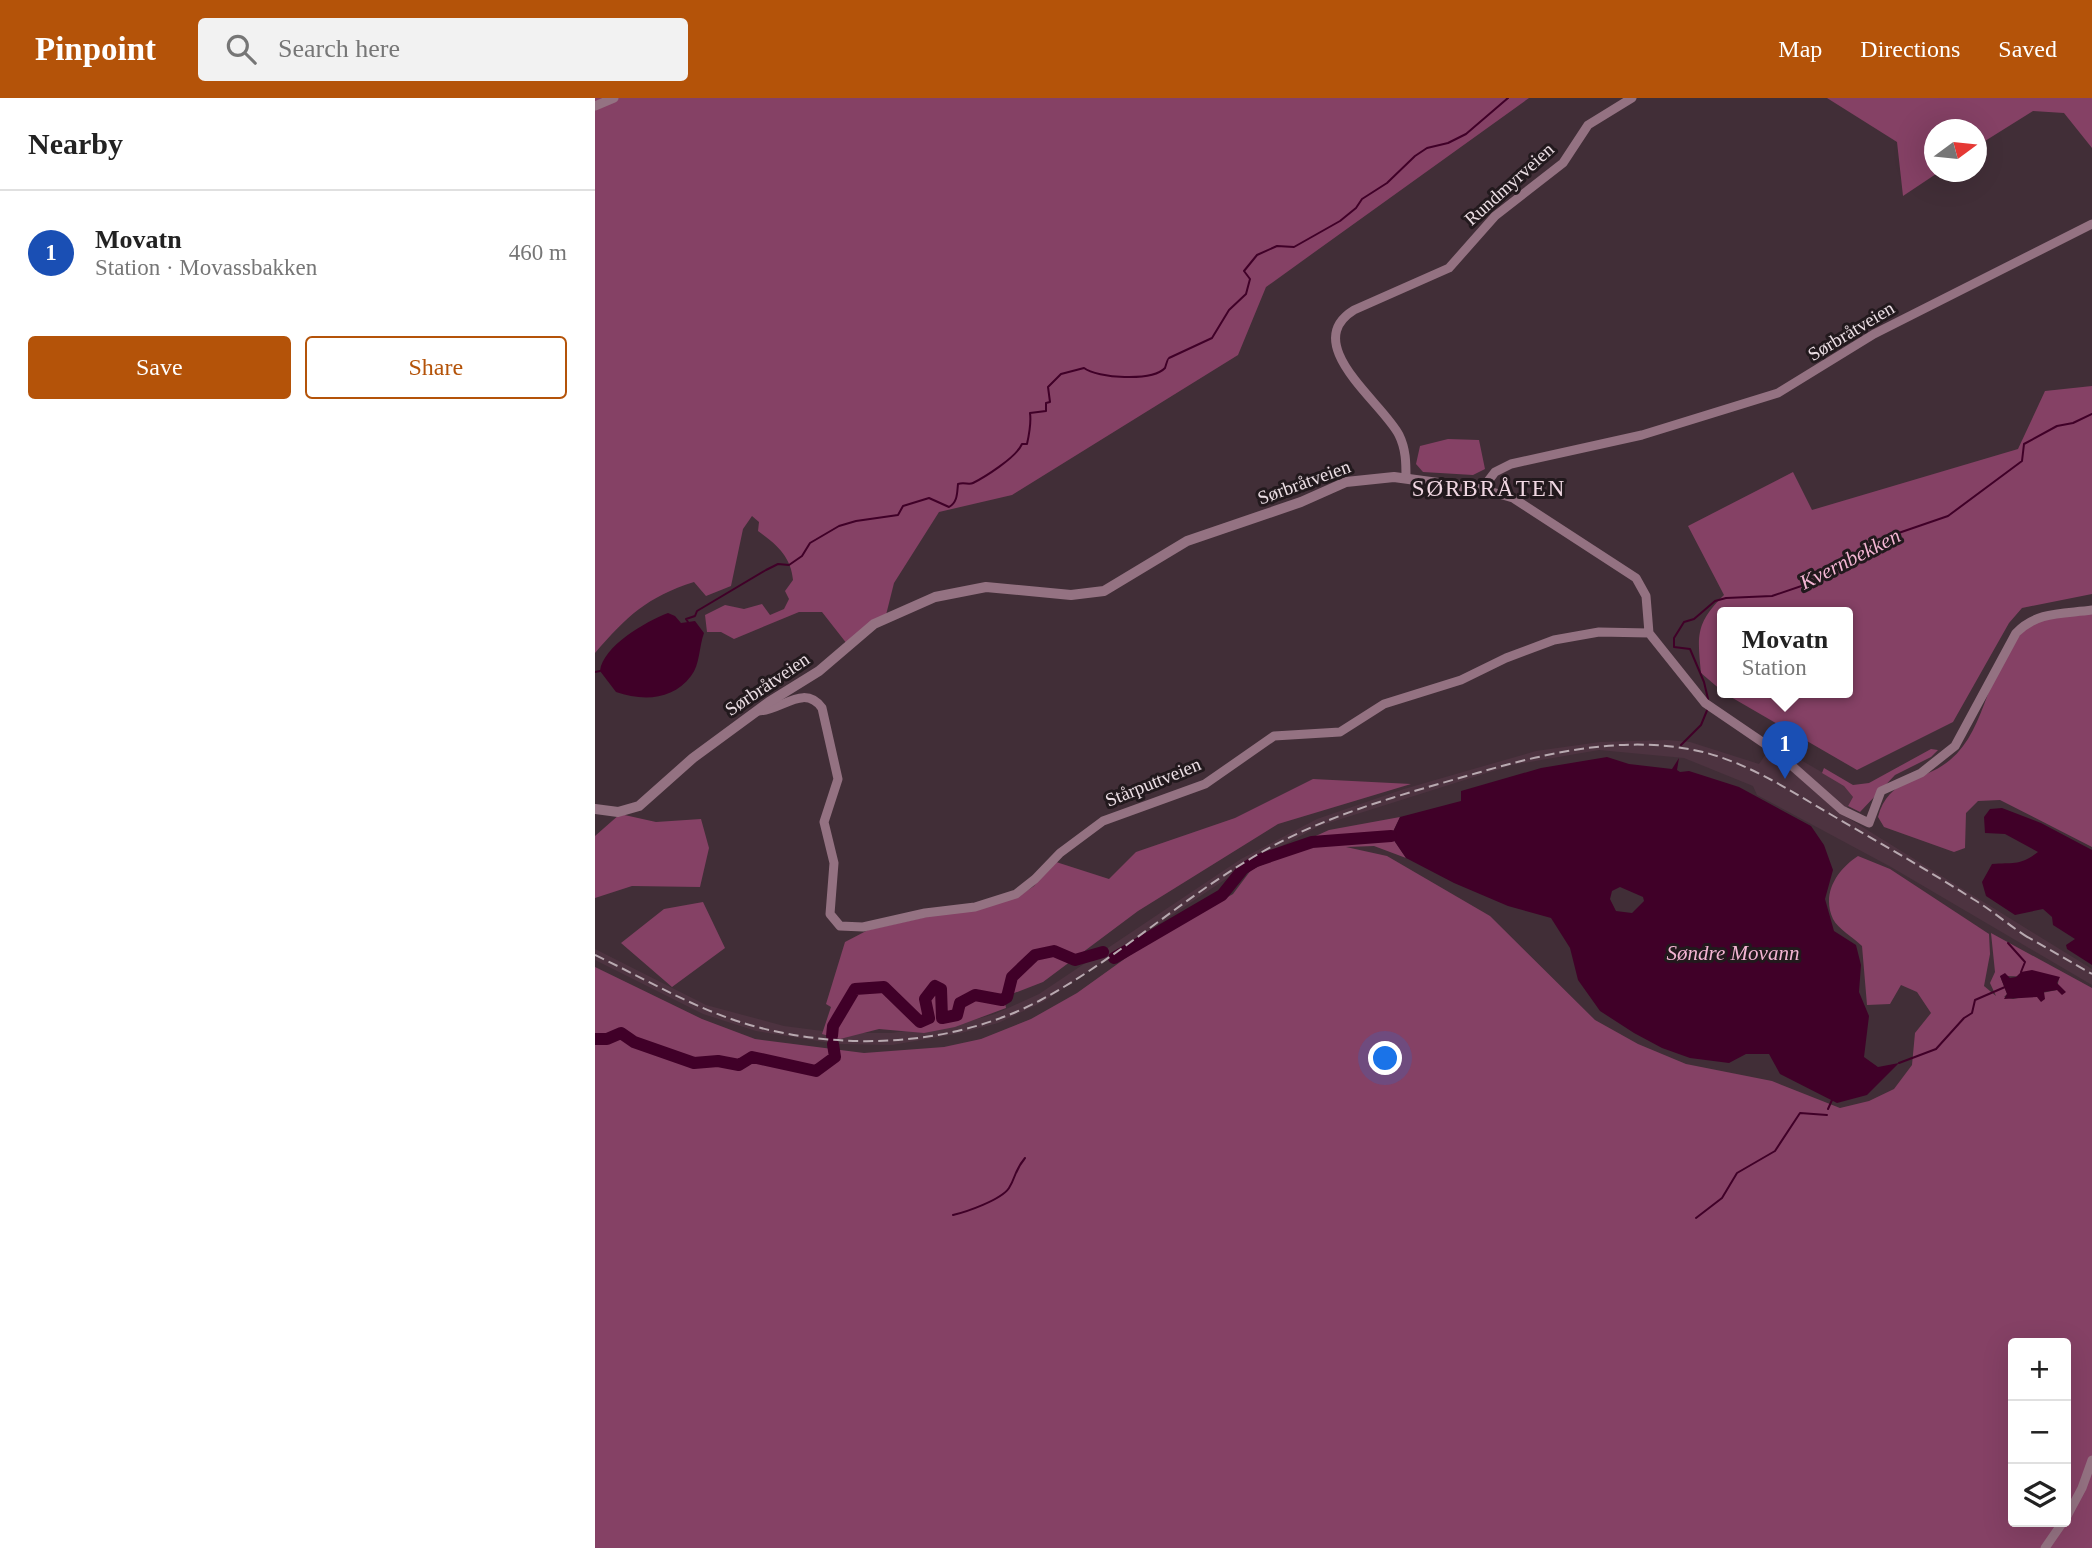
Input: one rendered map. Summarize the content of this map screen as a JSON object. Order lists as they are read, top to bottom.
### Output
{
  "streets": {
    "street": ["Rundmyrveien", "Sørbråtveien", "Stårputtveien"]
  },
  "crossings": [
    ["Rundmyrveien", "Sørbråtveien"],
    ["Sørbråtveien", "Stårputtveien"]
  ],
  "districts": ["SØRBRÅTEN"],
  "water": ["Kvernbekken", "Søndre Movann"],
  "north": "right",
  "page": {
    "header": "Pinpoint",
    "search": "Search here",
    "nav": ["Map", "Directions", "Saved"],
    "heading": "Nearby",
    "list": [
      {
        "mark": "1",
        "name": "Movatn",
        "note": "Station · Movassbakken",
        "value": "460 m"
      }
    ],
    "buttons": ["Save", "Share"],
    "popup": ["Movatn", "Station"],
    "pins": "1",
    "map_buttons": ["+", "−"]
  }
}
